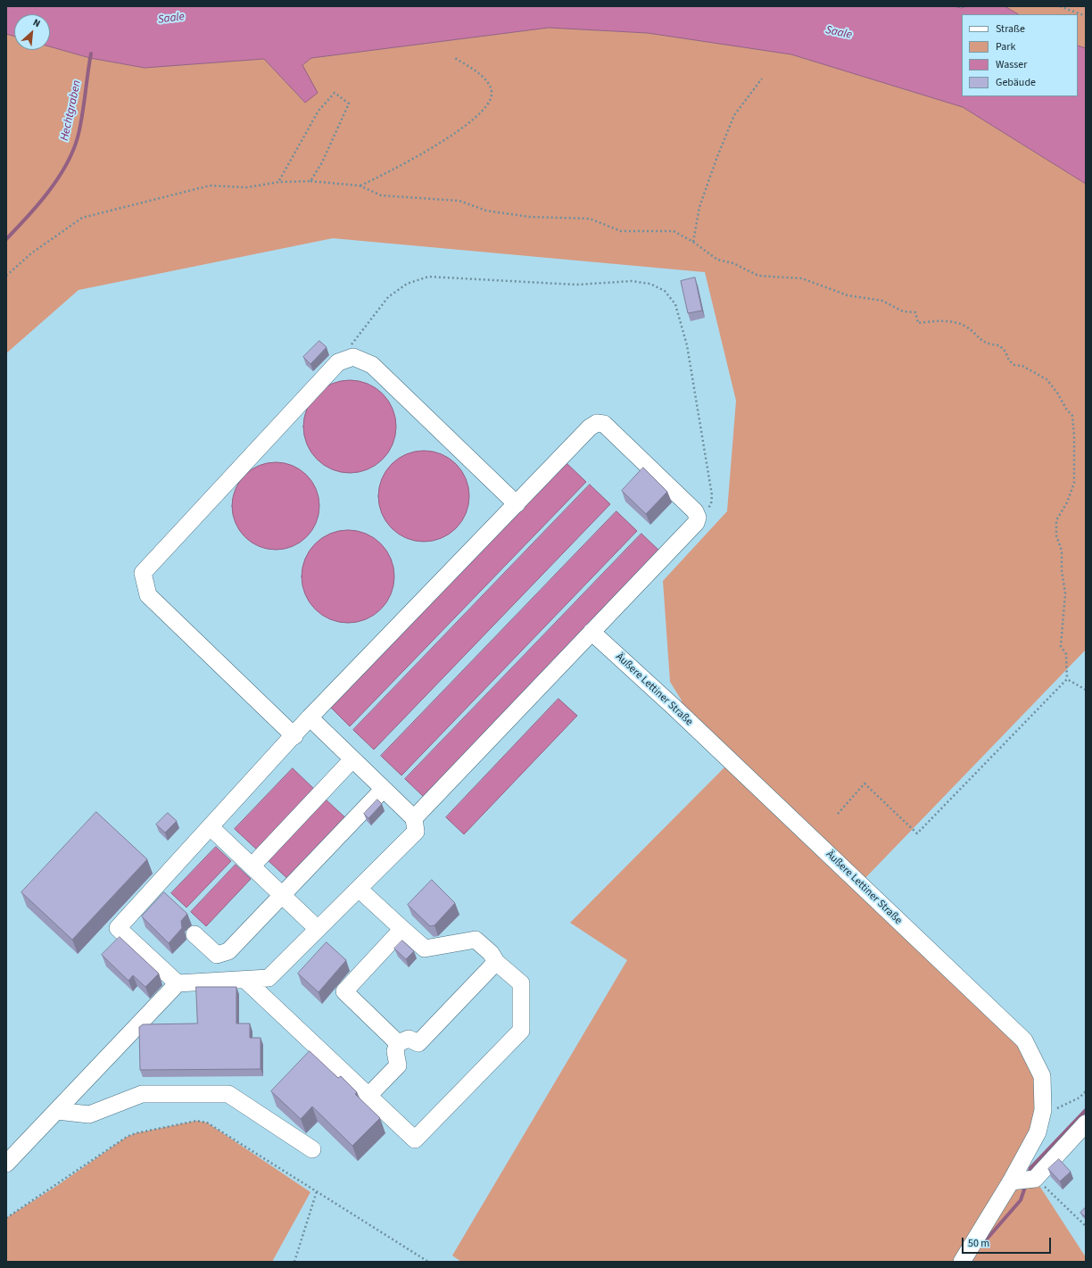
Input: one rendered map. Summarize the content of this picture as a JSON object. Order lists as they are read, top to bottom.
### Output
{
  "streets": {
    "street": ["Äußere Lettiner Straße"]
  },
  "water": ["Saale", "Hechtgraben"],
  "legend": [
    "Straße",
    "Park",
    "Wasser",
    "Gebäude"
  ],
  "scale_bar": "50 m",
  "north": "top right"
}
